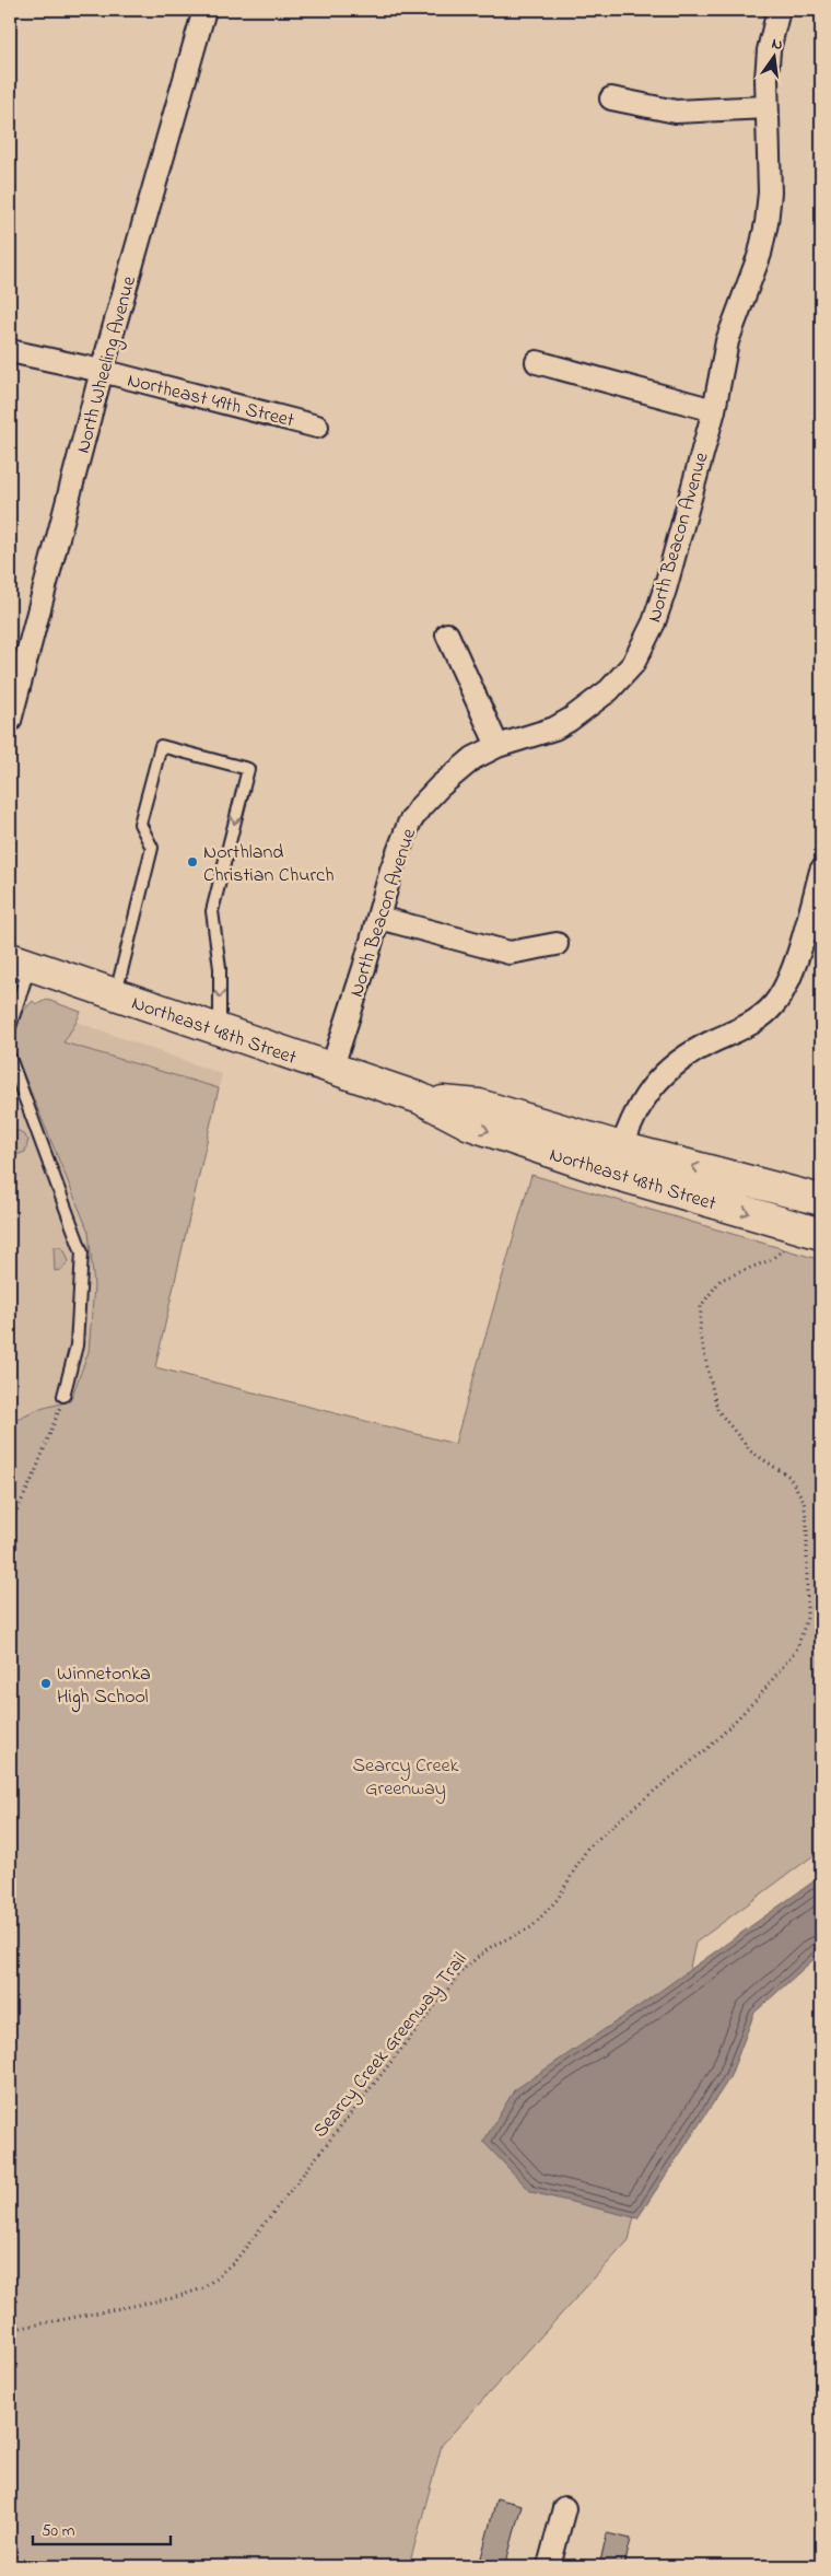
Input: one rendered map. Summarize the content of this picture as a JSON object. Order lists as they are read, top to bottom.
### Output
{
  "streets": {
    "street": [
      "North Wheeling Avenue",
      "Northeast 49th Street",
      "North Beacon Avenue",
      "Northeast 48th Street"
    ],
    "path": ["Searcy Creek Greenway Trail"]
  },
  "crossings": [
    ["North Wheeling Avenue", "Northeast 49th Street"],
    ["North Beacon Avenue", "Northeast 48th Street"]
  ],
  "parks": ["Searcy Creek Greenway"],
  "places": ["Northland Christian Church", "Winnetonka High School"],
  "scale_bar": "50 m",
  "north": "top"
}
